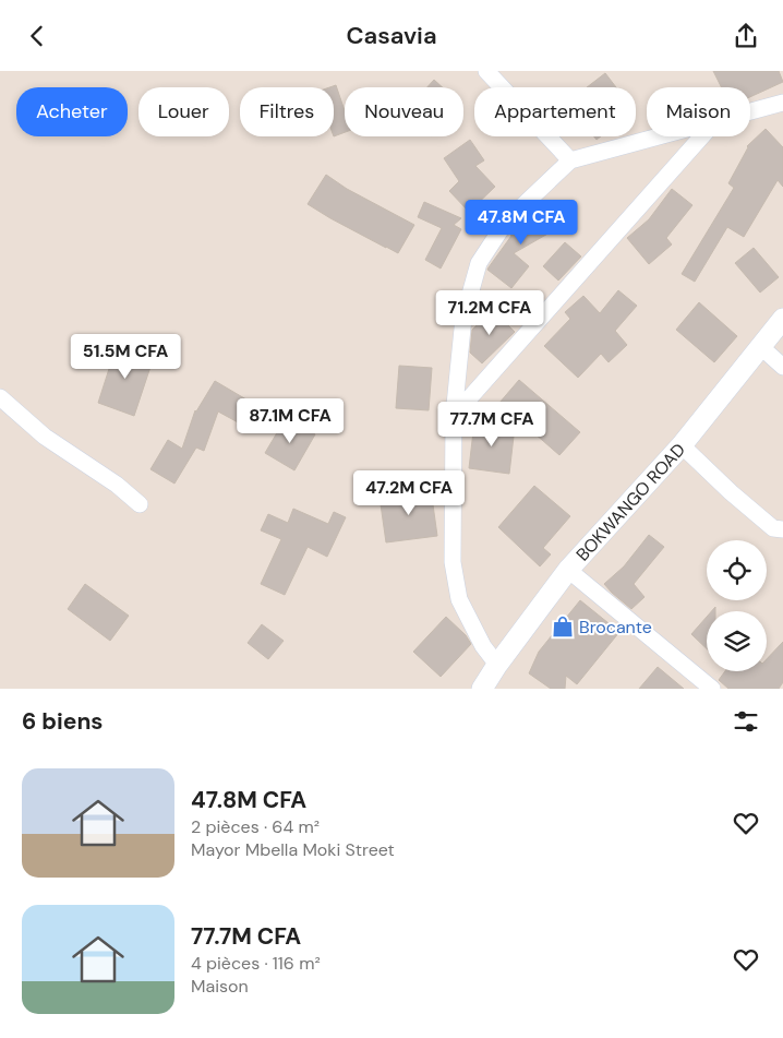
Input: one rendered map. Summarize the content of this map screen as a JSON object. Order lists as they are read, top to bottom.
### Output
{
  "streets": {
    "street": ["BOKWANGO ROAD"]
  },
  "places": {
    "shop": ["Brocante"]
  },
  "page": {
    "header": "Casavia",
    "chip": [
      "Acheter",
      "Louer",
      "Filtres",
      "Nouveau",
      "Appartement",
      "Maison"
    ],
    "price": [
      "47.8M CFA",
      "71.2M CFA",
      "51.5M CFA",
      "87.1M CFA",
      "77.7M CFA",
      "47.2M CFA"
    ],
    "heading": "6 biens",
    "list": [
      {
        "name": "47.8M CFA",
        "note": "2 pièces · 64 m² · Mayor Mbella Moki Street"
      },
      {
        "name": "77.7M CFA",
        "note": "4 pièces · 116 m² · Maison"
      }
    ]
  }
}
